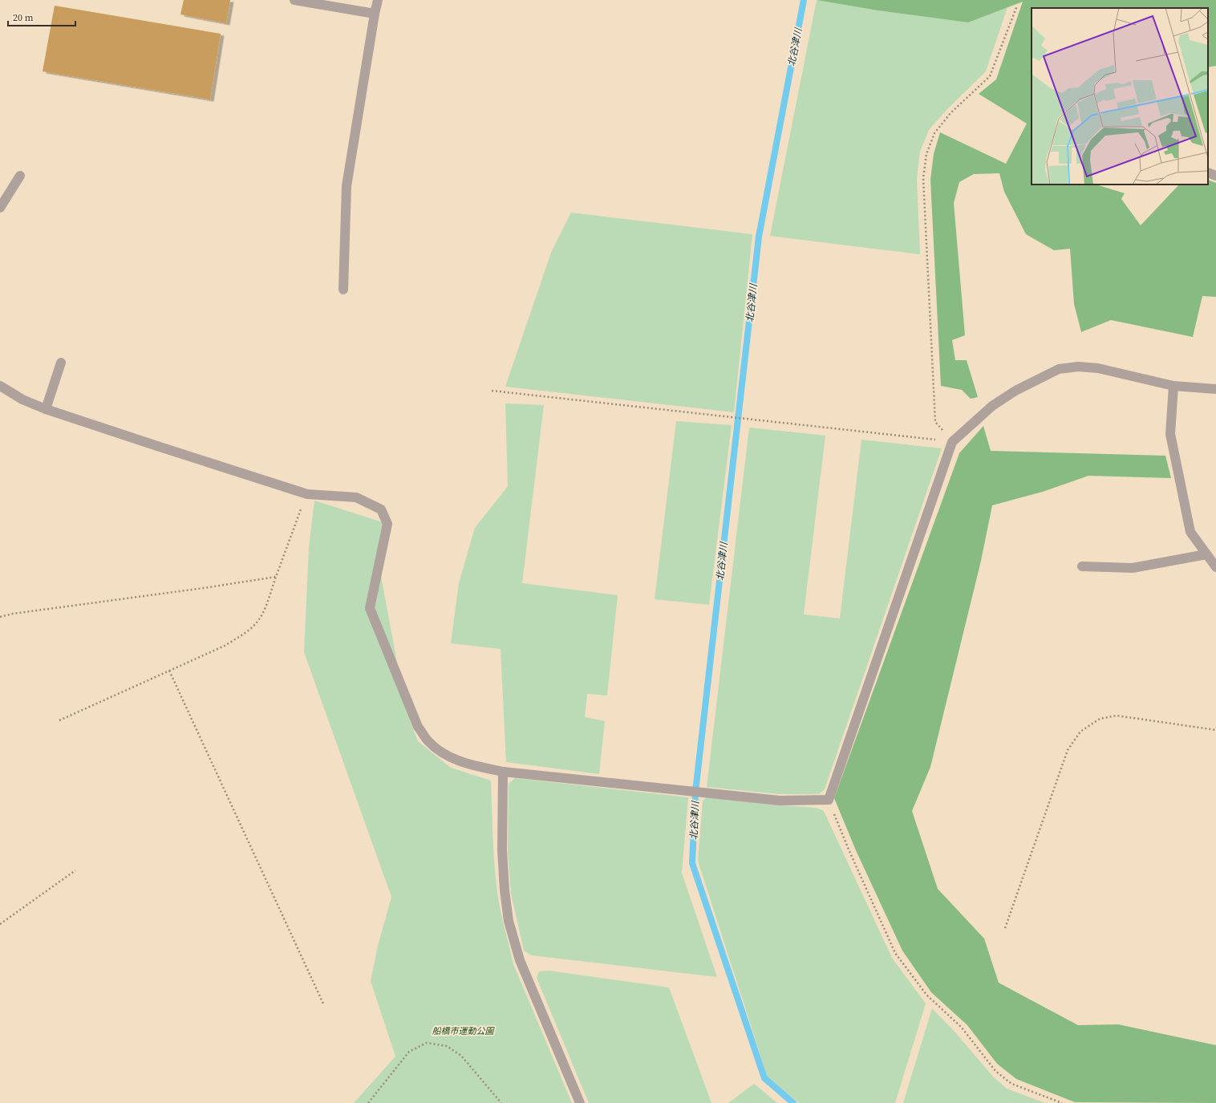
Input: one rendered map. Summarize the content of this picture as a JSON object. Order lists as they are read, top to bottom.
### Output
{
  "water": ["北谷津川"],
  "parks": ["船橋市運動公園"],
  "scale_bar": "20 m"
}
